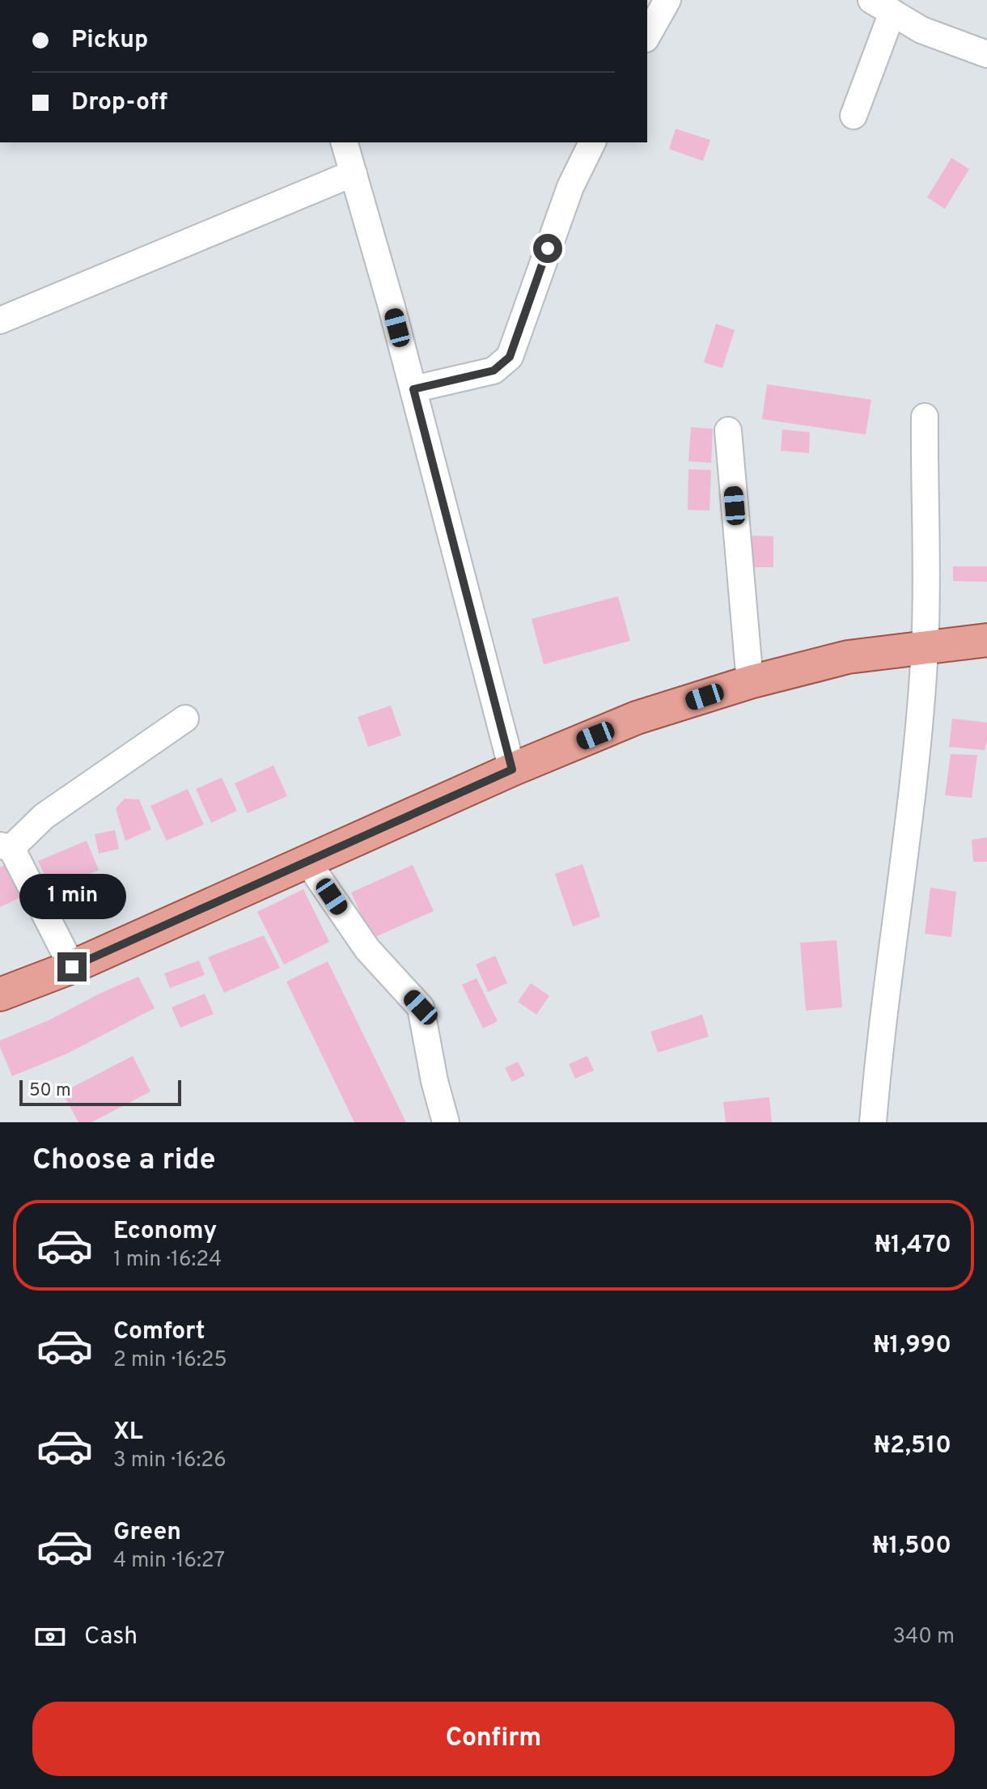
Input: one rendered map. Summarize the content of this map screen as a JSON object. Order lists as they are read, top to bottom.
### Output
{
  "scale_bar": "50 m",
  "page": {
    "banner": ["Pickup", "Drop-off"],
    "bubble": "1 min",
    "scale": "50 m",
    "heading": "Choose a ride",
    "list": [
      {
        "name": "Economy",
        "note": "1 min · 16:24",
        "value": "₦1,470"
      },
      {
        "name": "Comfort",
        "note": "2 min · 16:25",
        "value": "₦1,990"
      },
      {
        "name": "XL",
        "note": "3 min · 16:26",
        "value": "₦2,510"
      },
      {
        "name": "Green",
        "note": "4 min · 16:27",
        "value": "₦1,500"
      }
    ],
    "pay": ["Cash", "340 m"],
    "buttons": "Confirm"
  }
}
